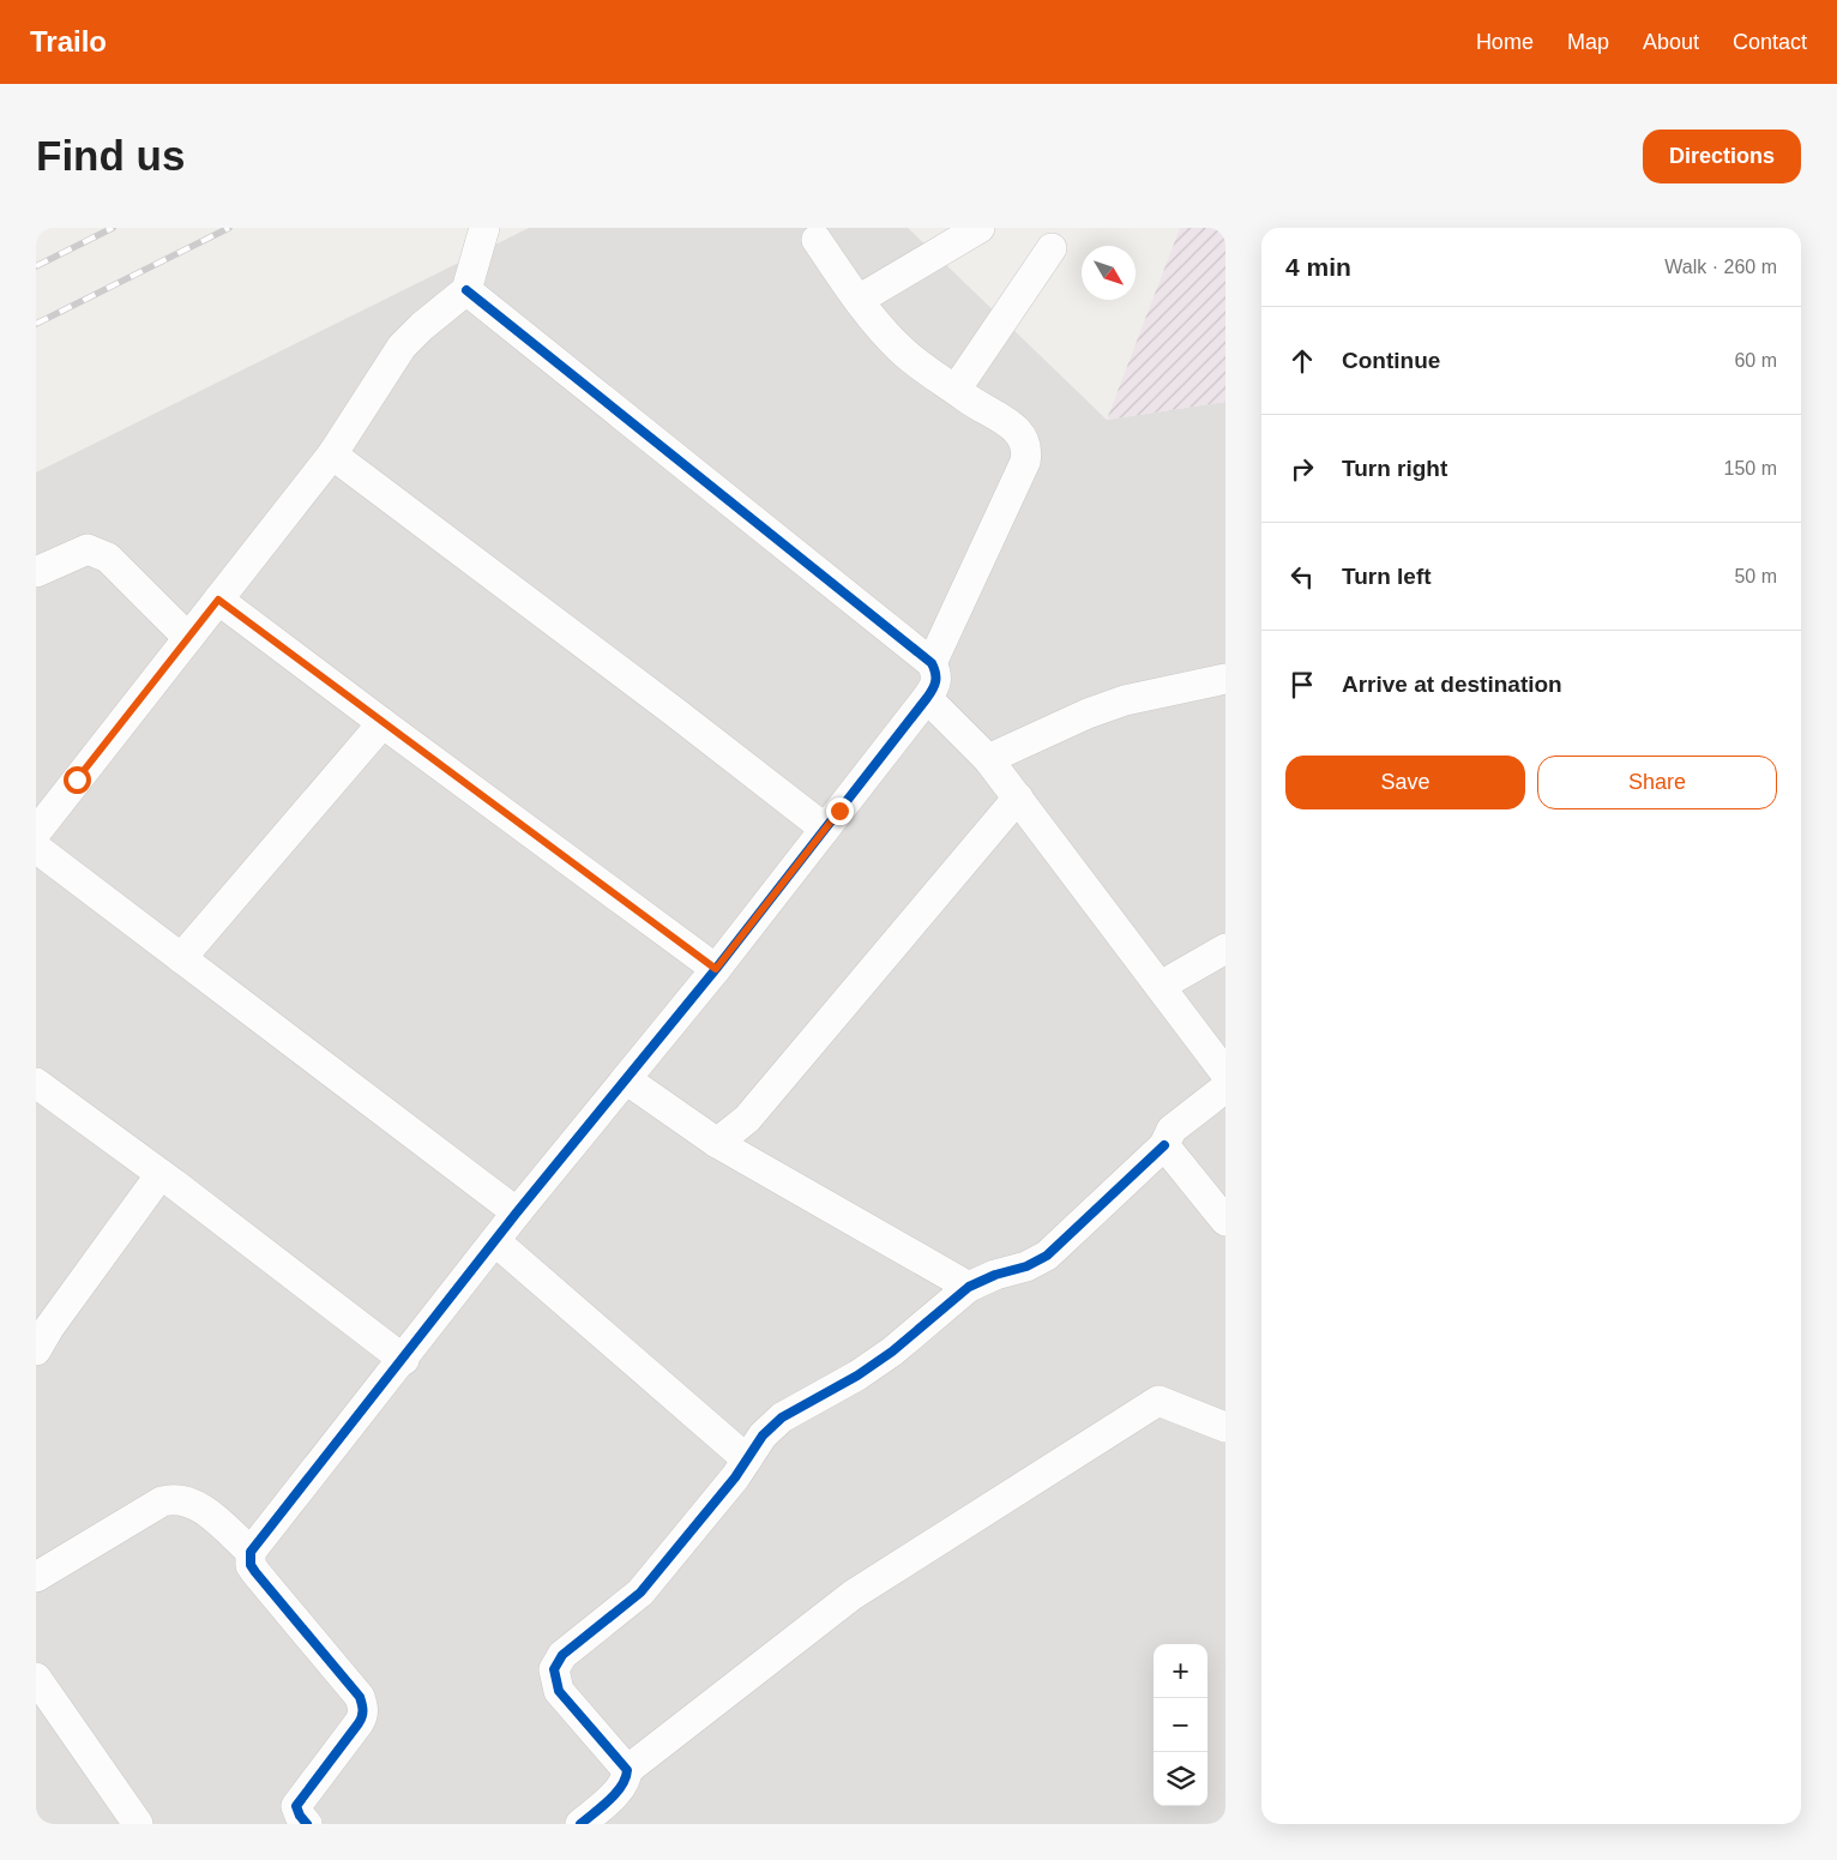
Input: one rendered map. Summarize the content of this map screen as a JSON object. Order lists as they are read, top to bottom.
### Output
{
  "north": "bottom right",
  "page": {
    "header": "Trailo",
    "nav": [
      "Home",
      "Map",
      "About",
      "Contact"
    ],
    "buttons": [
      "Directions",
      ["Save", "Share"]
    ],
    "title": "Find us",
    "heading": ["4 min", "Walk · 260 m"],
    "list": [
      ["Continue", "60 m"],
      ["Turn right", "150 m"],
      ["Turn left", "50 m"],
      "Arrive at destination"
    ],
    "map_buttons": ["+", "−"]
  }
}
